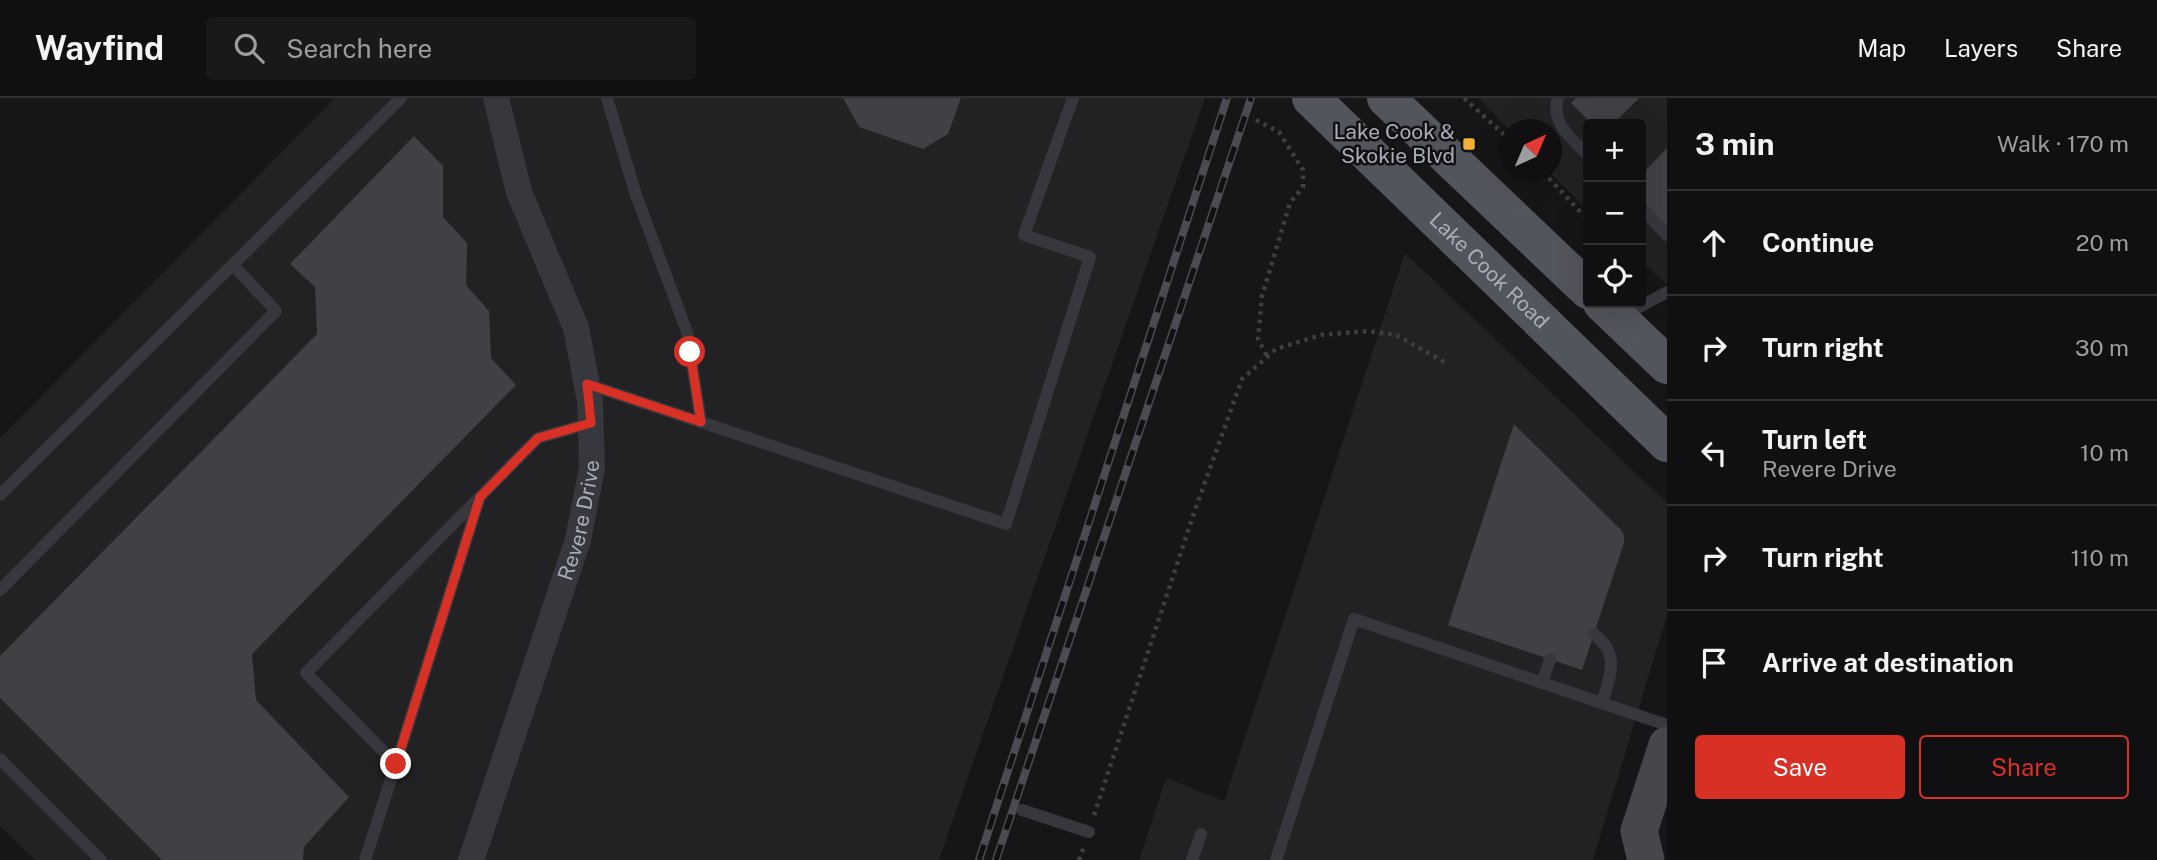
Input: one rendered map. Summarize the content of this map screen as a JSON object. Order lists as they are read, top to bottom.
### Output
{
  "streets": {
    "main road": ["Lake Cook Road"],
    "street": ["Revere Drive"]
  },
  "places": {
    "transit": ["Lake Cook & Skokie Blvd"]
  },
  "north": "top right",
  "page": {
    "header": "Wayfind",
    "search": "Search here",
    "nav": ["Map", "Layers", "Share"],
    "heading": ["3 min", "Walk · 170 m"],
    "map_buttons": ["+", "−"],
    "list": [
      ["Continue", "20 m"],
      ["Turn right", "30 m"],
      ["Turn left", "Revere Drive", "10 m"],
      ["Turn right", "110 m"],
      "Arrive at destination"
    ],
    "buttons": ["Save", "Share"]
  }
}
